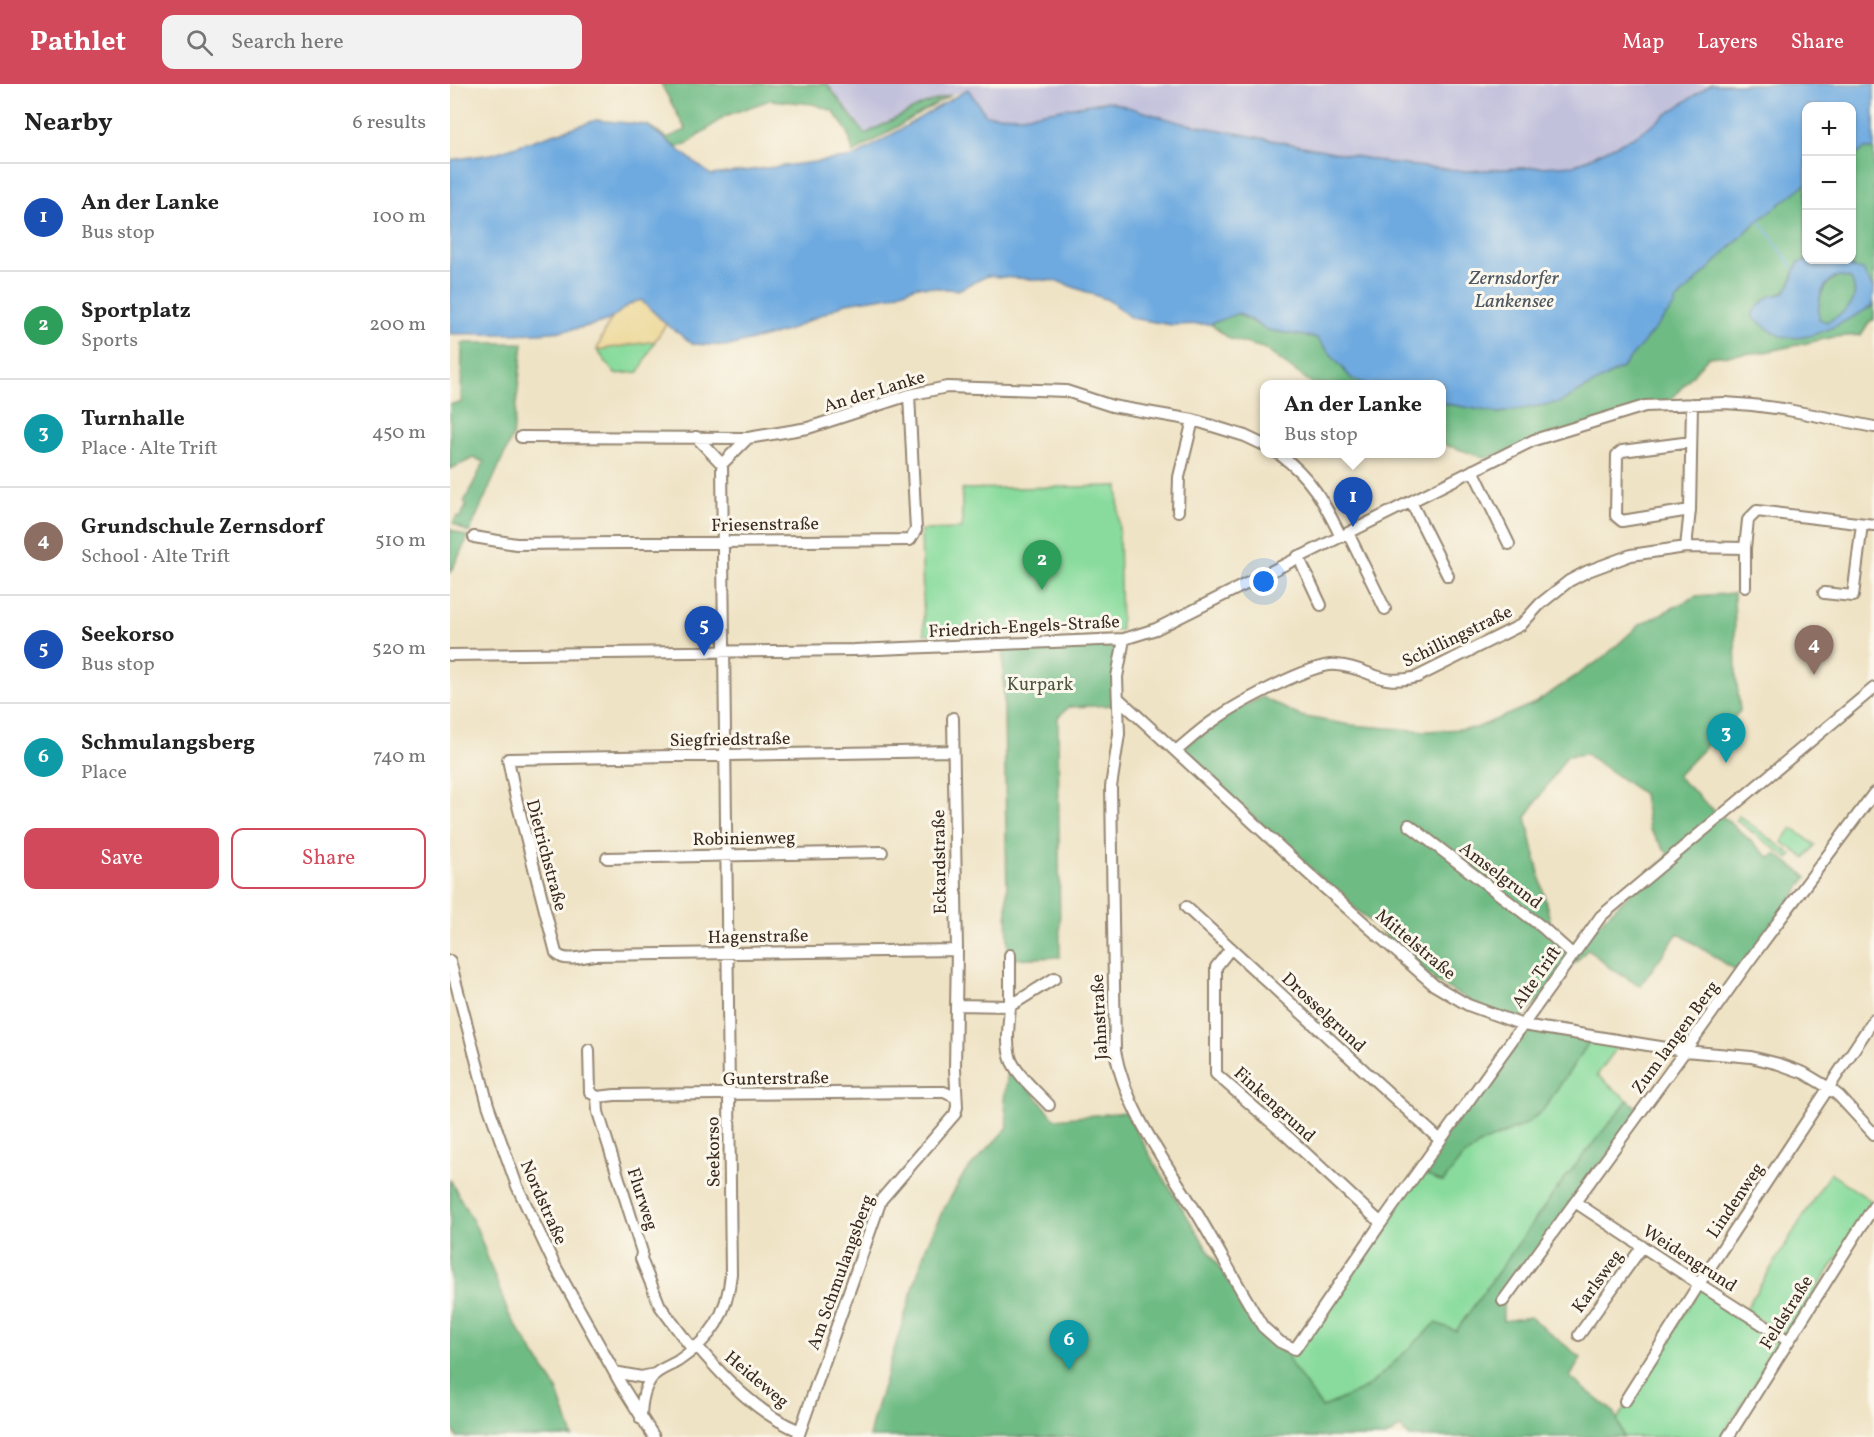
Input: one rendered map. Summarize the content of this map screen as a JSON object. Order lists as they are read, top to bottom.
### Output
{
  "streets": {
    "street": [
      "An der Lanke",
      "Friesenstraße",
      "Friedrich-Engels-Straße",
      "Schillingstraße",
      "Siegfriedstraße",
      "Robinienweg",
      "Dietrichstraße",
      "Eckardstraße",
      "Amselgrund",
      "Hagenstraße",
      "Mittelstraße",
      "Alte Trift",
      "Drosselgrund",
      "Jahnstraße",
      "Zum langen Berg",
      "Gunterstraße",
      "Finkengrund",
      "Seekorso",
      "Flurweg",
      "Lindenweg",
      "Nordstraße",
      "Weidengrund",
      "Am Schmulangsberg",
      "Karlsweg",
      "Feldstraße",
      "Heideweg"
    ]
  },
  "crossings": [
    ["An der Lanke", "Friesenstraße"],
    ["Friesenstraße", "Seekorso"],
    ["Friedrich-Engels-Straße", "Seekorso"],
    ["Schillingstraße", "Mittelstraße"],
    ["Siegfriedstraße", "Dietrichstraße"],
    ["Siegfriedstraße", "Eckardstraße"],
    ["Siegfriedstraße", "Seekorso"],
    ["Robinienweg", "Seekorso"],
    ["Dietrichstraße", "Hagenstraße"],
    ["Eckardstraße", "Hagenstraße"],
    ["Eckardstraße", "Am Schmulangsberg"],
    ["Amselgrund", "Alte Trift"],
    ["Hagenstraße", "Seekorso"],
    ["Mittelstraße", "Alte Trift"],
    ["Mittelstraße", "Jahnstraße"],
    ["Mittelstraße", "Zum langen Berg"],
    ["Mittelstraße", "Lindenweg"],
    ["Alte Trift", "Drosselgrund"],
    ["Alte Trift", "Jahnstraße"],
    ["Alte Trift", "Finkengrund"],
    ["Drosselgrund", "Finkengrund"],
    ["Zum langen Berg", "Weidengrund"],
    ["Gunterstraße", "Seekorso"],
    ["Gunterstraße", "Flurweg"],
    ["Gunterstraße", "Am Schmulangsberg"],
    ["Seekorso", "Flurweg"],
    ["Seekorso", "Heideweg"],
    ["Flurweg", "Heideweg"],
    ["Lindenweg", "Weidengrund"],
    ["Weidengrund", "Karlsweg"],
    ["Weidengrund", "Feldstraße"],
    ["Am Schmulangsberg", "Heideweg"]
  ],
  "water": ["Zernsdorfer Lankensee"],
  "parks": ["Kurpark"],
  "page": {
    "header": "Pathlet",
    "search": "Search here",
    "nav": ["Map", "Layers", "Share"],
    "heading": ["Nearby", "6 results"],
    "map_buttons": ["+", "−"],
    "list": [
      {
        "mark": "1",
        "name": "An der Lanke",
        "note": "Bus stop",
        "value": "100 m"
      },
      {
        "mark": "2",
        "name": "Sportplatz",
        "note": "Sports",
        "value": "200 m"
      },
      {
        "mark": "3",
        "name": "Turnhalle",
        "note": "Place · Alte Trift",
        "value": "450 m"
      },
      {
        "mark": "4",
        "name": "Grundschule Zernsdorf",
        "note": "School · Alte Trift",
        "value": "510 m"
      },
      {
        "mark": "5",
        "name": "Seekorso",
        "note": "Bus stop",
        "value": "520 m"
      },
      {
        "mark": "6",
        "name": "Schmulangsberg",
        "note": "Place",
        "value": "740 m"
      }
    ],
    "popup": ["An der Lanke", "Bus stop"],
    "pins": [
      "1",
      "2",
      "5",
      "4",
      "3",
      "6"
    ],
    "buttons": ["Save", "Share"]
  }
}
